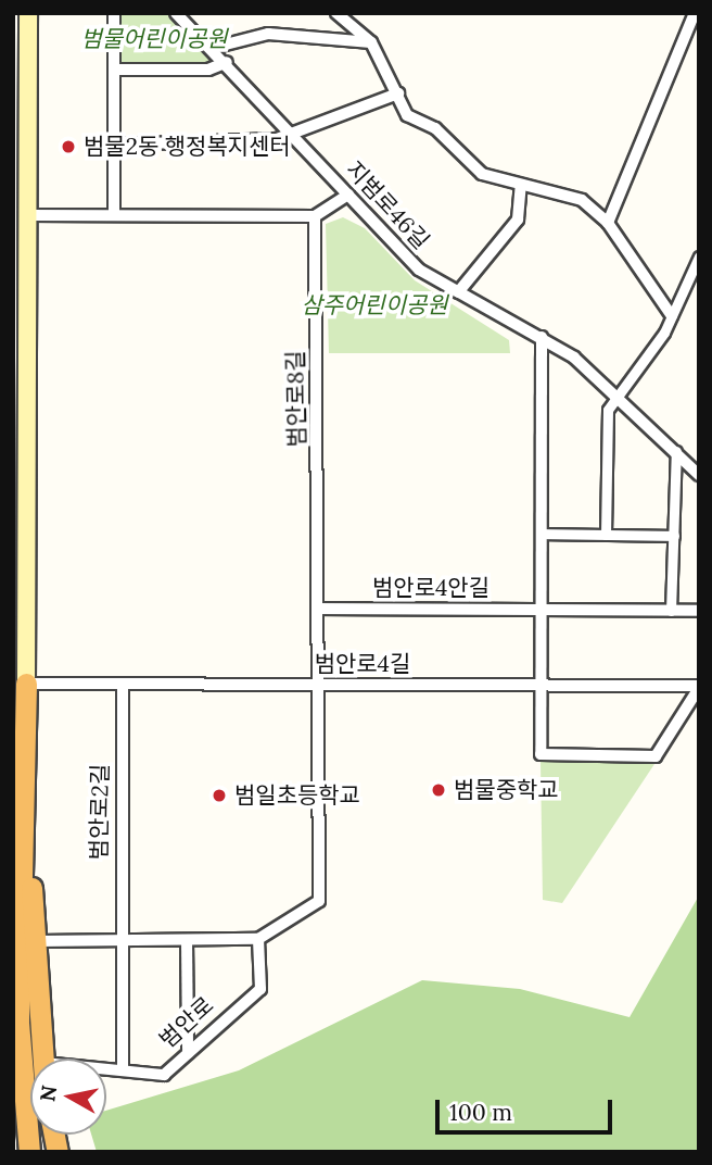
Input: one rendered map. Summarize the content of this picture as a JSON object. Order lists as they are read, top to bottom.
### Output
{
  "streets": {
    "street": [
      "지범로46길",
      "범안로8길",
      "범안로4안길",
      "범안로4길",
      "범안로2길",
      "범안로"
    ]
  },
  "crossings": [
    ["범안로8길", "범안로4안길"],
    ["범안로8길", "범안로4길"],
    ["범안로4길", "범안로2길"],
    ["범안로2길", "범안로"]
  ],
  "parks": ["범물어린이공원", "삼주어린이공원"],
  "places": ["범물2동 행정복지센터", "범물중학교", "범일초등학교"],
  "scale_bar": "100 m",
  "north": "left"
}
